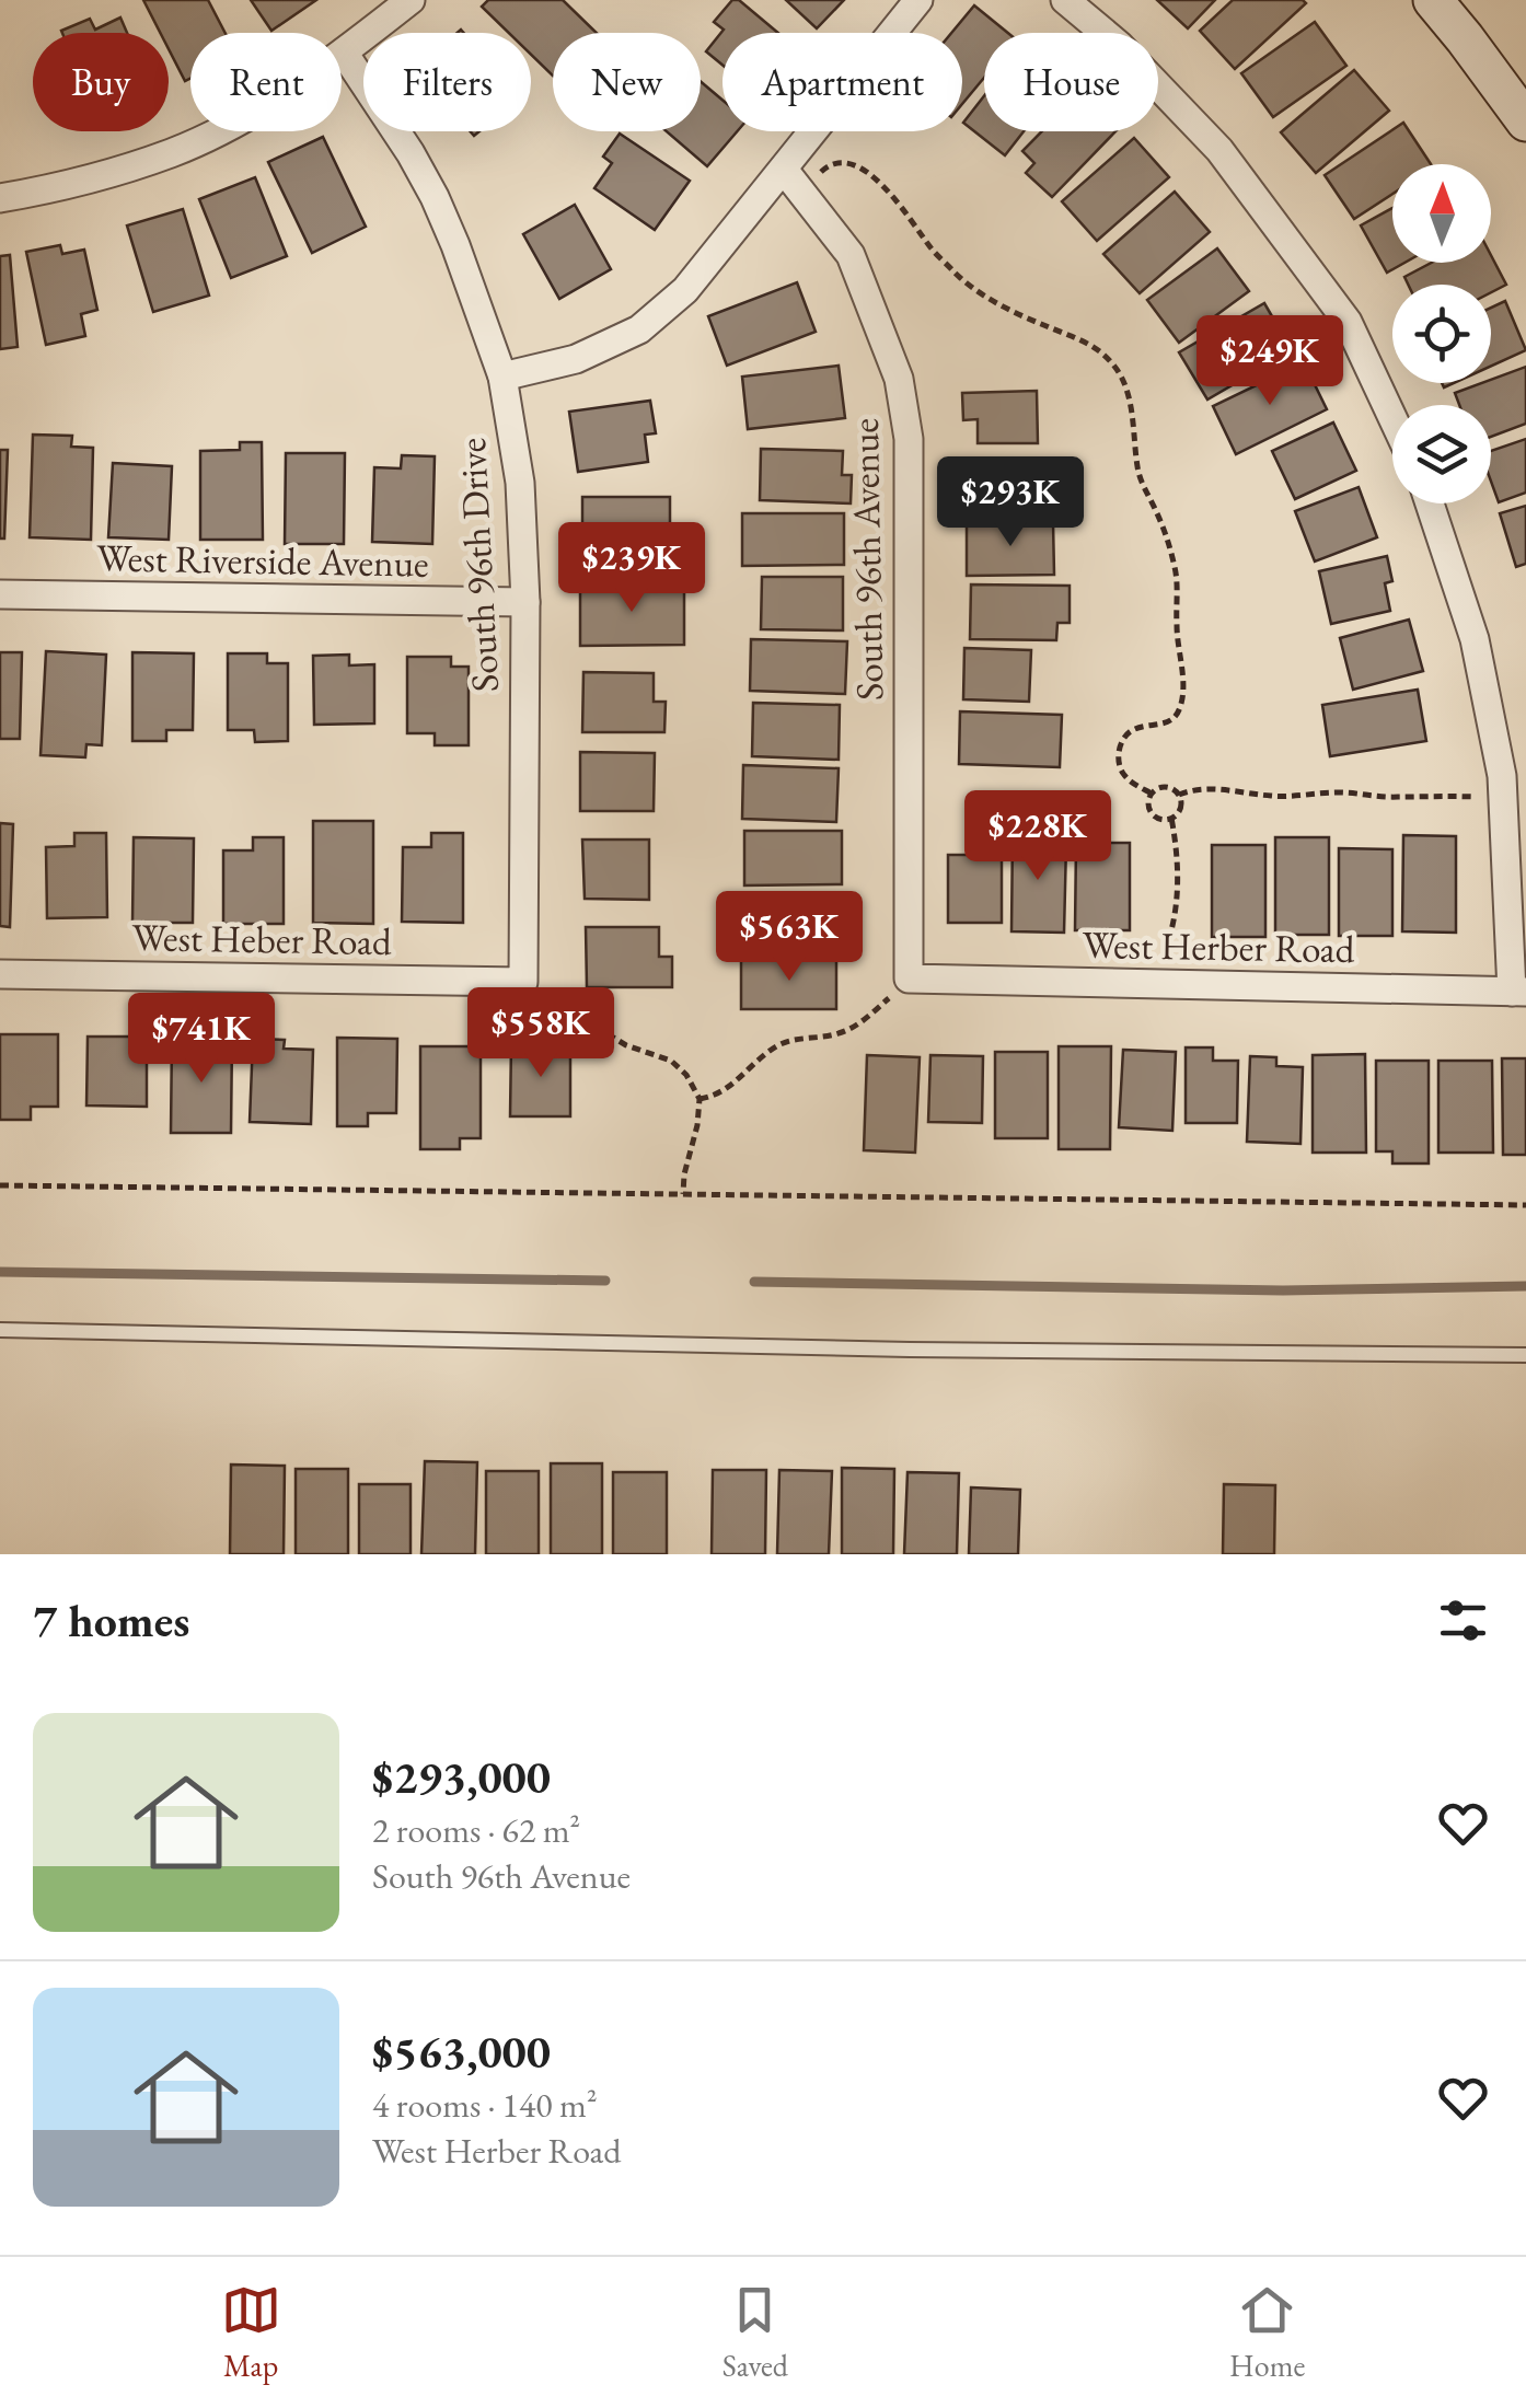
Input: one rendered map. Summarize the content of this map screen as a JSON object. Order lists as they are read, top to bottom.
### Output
{
  "streets": {
    "street": [
      "South 96th Avenue",
      "West Riverside Avenue",
      "South 96th Drive",
      "West Heber Road",
      "West Herber Road"
    ]
  },
  "crossings": [
    ["South 96th Avenue", "West Herber Road"],
    ["West Riverside Avenue", "South 96th Drive"],
    ["South 96th Drive", "West Heber Road"]
  ],
  "north": "top",
  "page": {
    "chip": [
      "Buy",
      "Rent",
      "Filters",
      "New",
      "Apartment",
      "House"
    ],
    "price": [
      "$249K",
      "$293K",
      "$239K",
      "$228K",
      "$563K",
      "$558K",
      "$741K"
    ],
    "heading": "7 homes",
    "list": [
      {
        "name": "$293,000",
        "note": "2 rooms · 62 m² · South 96th Avenue"
      },
      {
        "name": "$563,000",
        "note": "4 rooms · 140 m² · West Herber Road"
      }
    ],
    "tabs": ["Map", "Saved", "Home"]
  }
}
